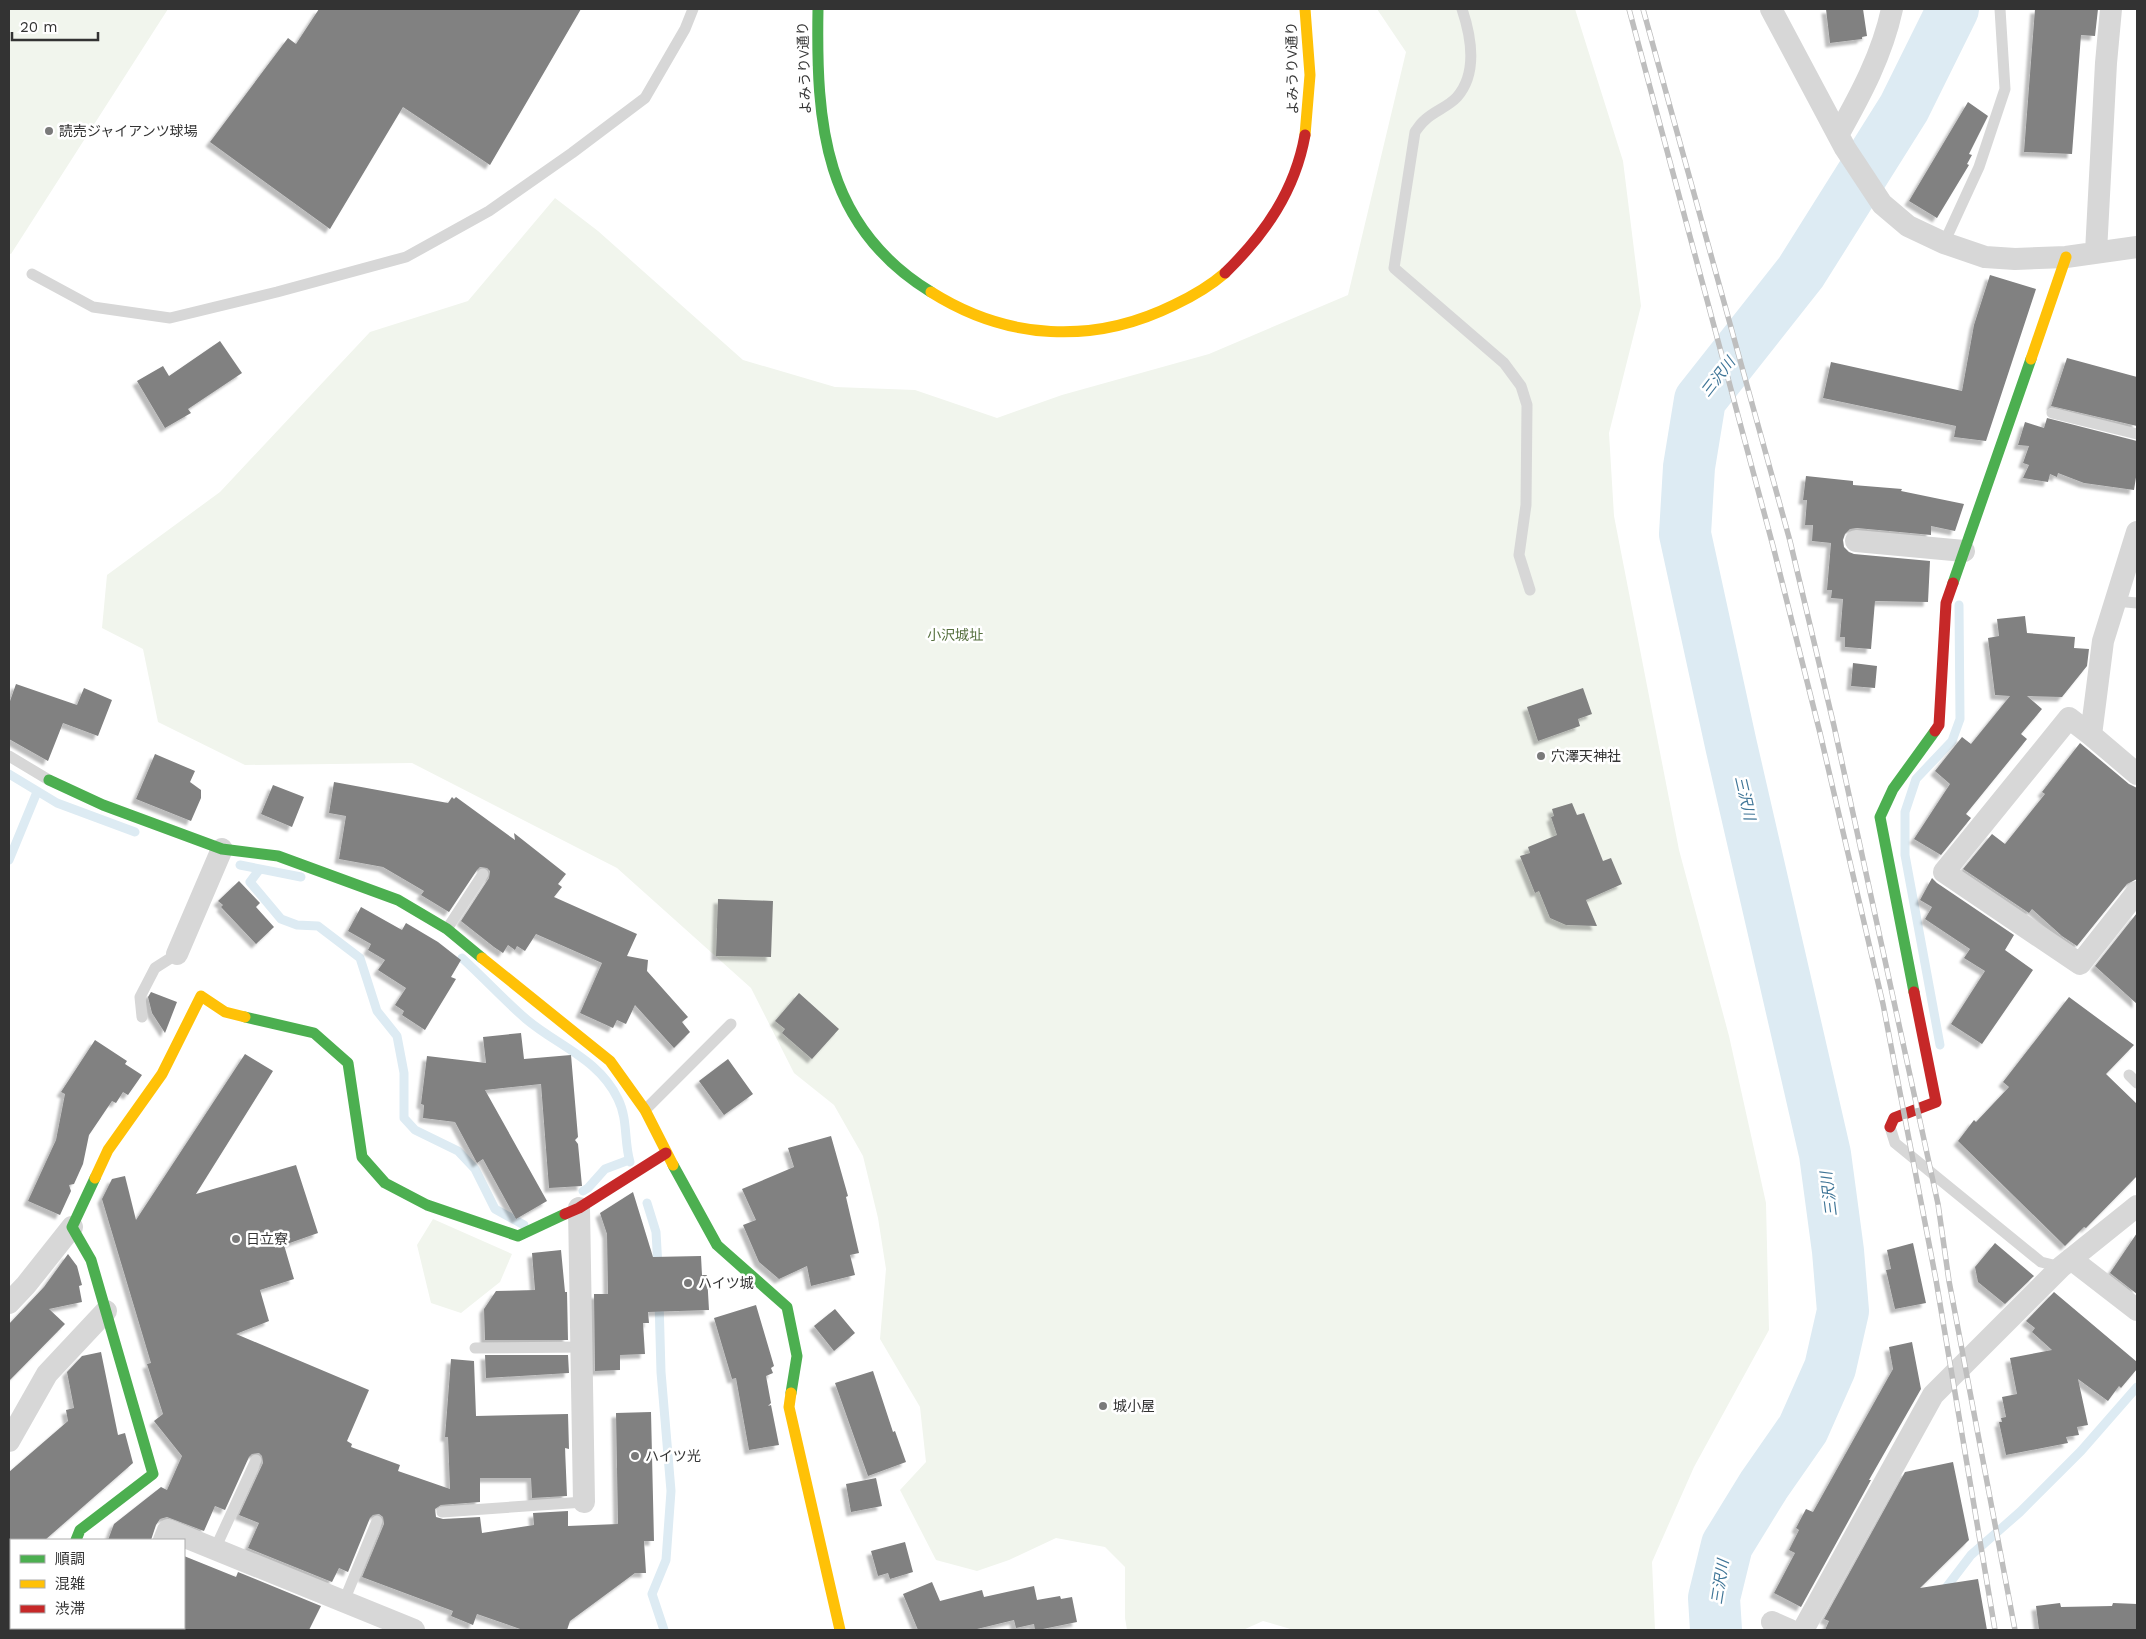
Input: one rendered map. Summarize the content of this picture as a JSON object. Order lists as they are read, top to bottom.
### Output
{
  "streets": {
    "street": ["よみうりV通り"]
  },
  "water": ["三沢川"],
  "parks": ["小沢城址"],
  "places": [
    "読売ジャイアンツ球場",
    "穴澤天神社",
    "日立寮",
    "ハイツ城",
    "城小屋",
    "ハイツ光"
  ],
  "legend": ["順調", "混雑", "渋滞"],
  "scale_bar": "20 m"
}
